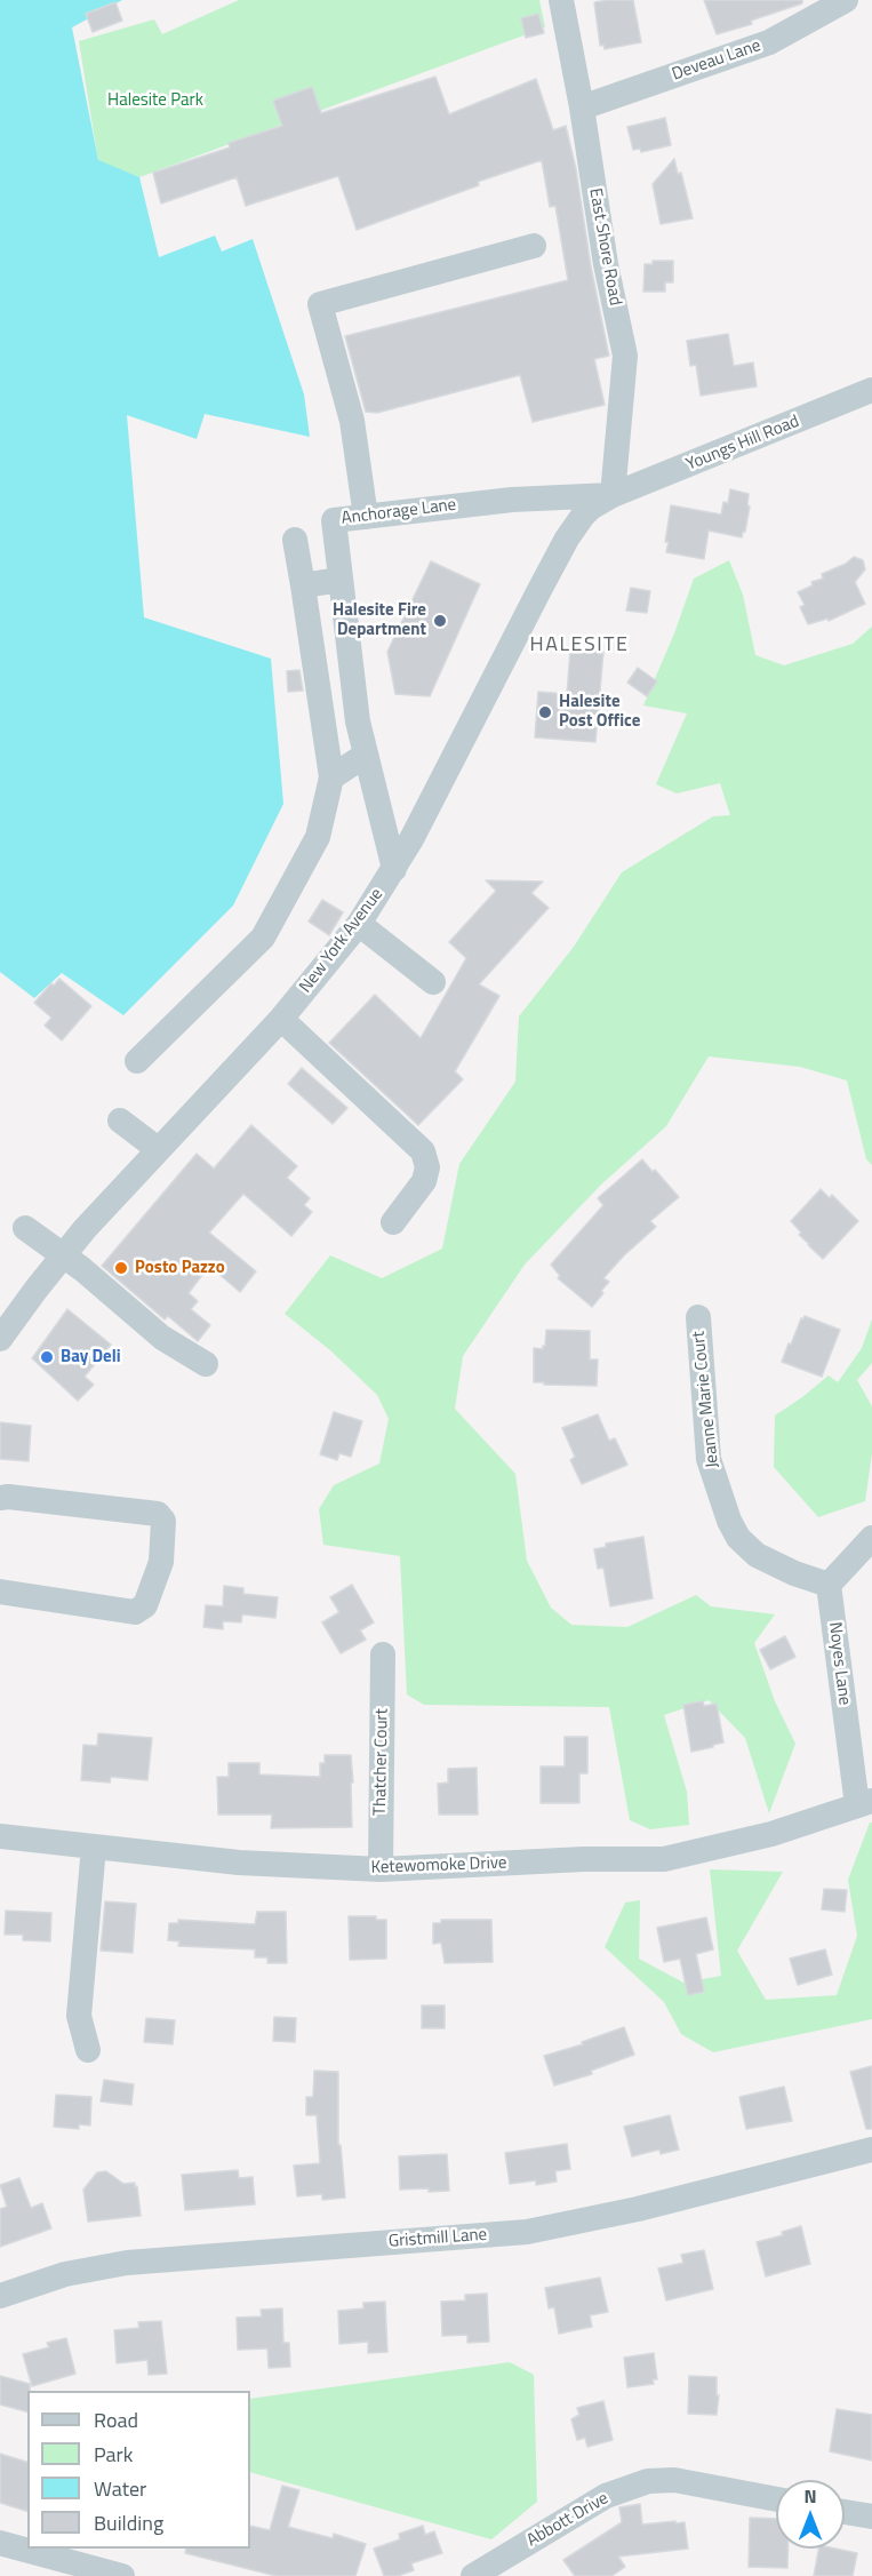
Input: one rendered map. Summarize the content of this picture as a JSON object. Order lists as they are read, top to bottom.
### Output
{
  "streets": {
    "street": [
      "Deveau Lane",
      "East Shore Road",
      "Youngs Hill Road",
      "Anchorage Lane",
      "New York Avenue",
      "Jeanne Marie Court",
      "Noyes Lane",
      "Thatcher Court",
      "Ketewomoke Drive",
      "Gristmill Lane",
      "Abbott Drive"
    ]
  },
  "crossings": [
    ["Deveau Lane", "East Shore Road"],
    ["East Shore Road", "Youngs Hill Road"],
    ["East Shore Road", "Anchorage Lane"],
    ["East Shore Road", "New York Avenue"],
    ["Youngs Hill Road", "Anchorage Lane"],
    ["Youngs Hill Road", "New York Avenue"],
    ["Anchorage Lane", "New York Avenue"],
    ["Jeanne Marie Court", "Noyes Lane"],
    ["Noyes Lane", "Ketewomoke Drive"],
    ["Thatcher Court", "Ketewomoke Drive"]
  ],
  "districts": ["HALESITE"],
  "parks": ["Halesite Park"],
  "places": [
    "Halesite Fire Department",
    "Halesite Post Office",
    "Posto Pazzo",
    "Bay Deli"
  ],
  "legend": [
    "Road",
    "Park",
    "Water",
    "Building"
  ],
  "north": "top"
}
